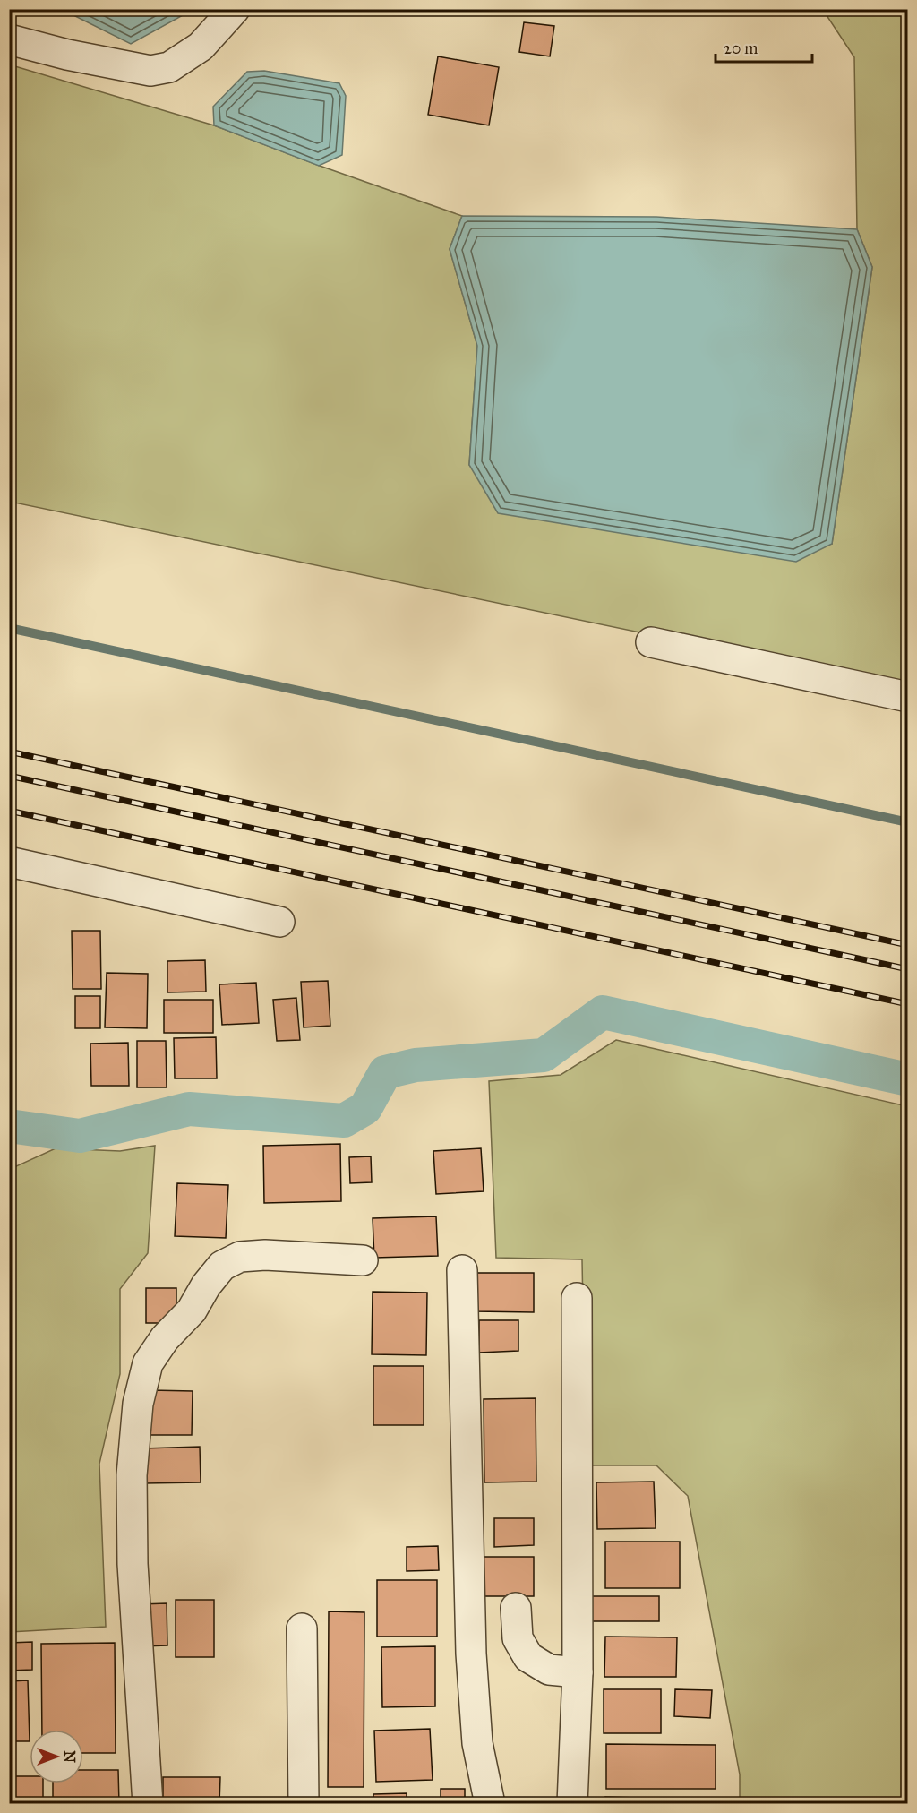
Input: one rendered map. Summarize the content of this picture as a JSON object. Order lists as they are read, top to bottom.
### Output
{
  "scale_bar": "20 m",
  "north": "right"
}
